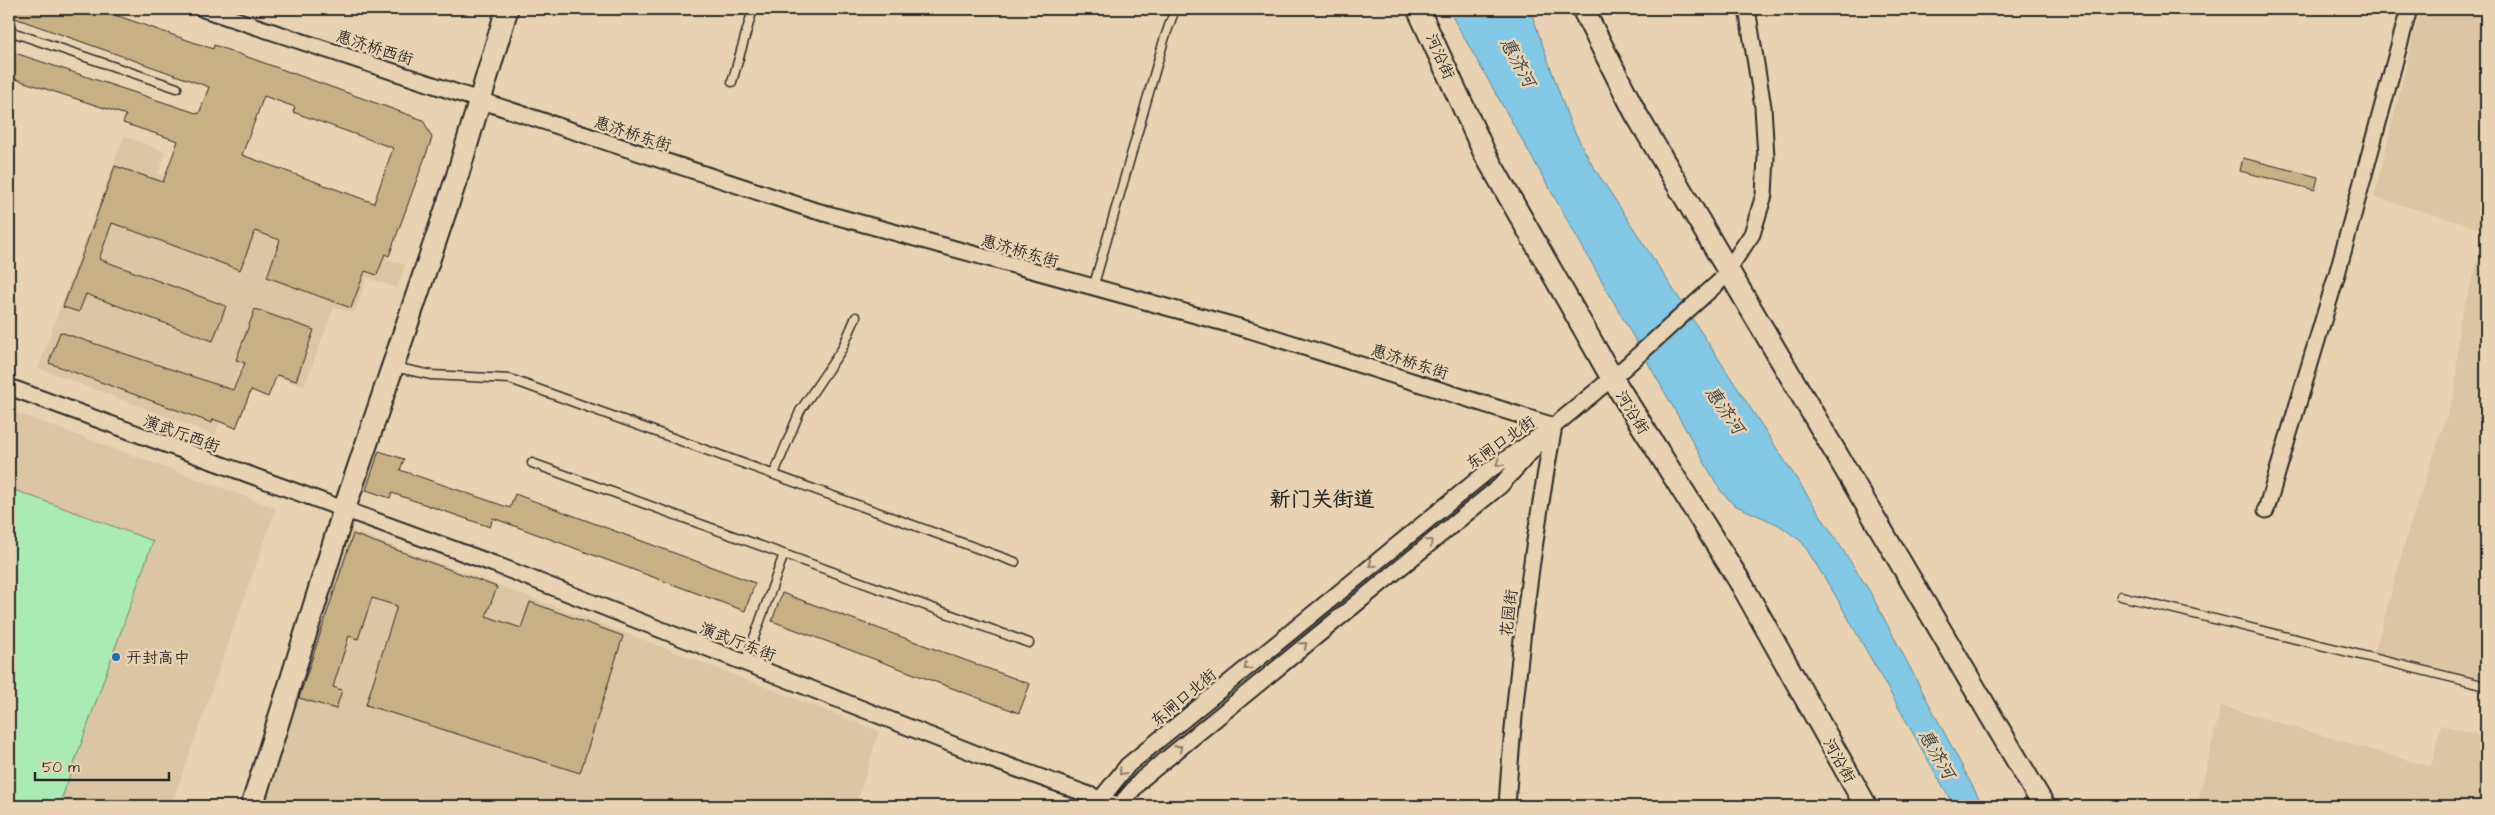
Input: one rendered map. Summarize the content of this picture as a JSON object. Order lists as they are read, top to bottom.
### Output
{
  "streets": {
    "street": [
      "惠济桥西街",
      "河沿街",
      "惠济桥东街",
      "演武厅西街",
      "东闸口北街",
      "花园街",
      "演武厅东街"
    ]
  },
  "crossings": [
    ["惠济桥西街", "惠济桥东街"],
    ["惠济桥东街", "东闸口北街"],
    ["惠济桥东街", "花园街"],
    ["演武厅西街", "演武厅东街"],
    ["东闸口北街", "花园街"],
    ["东闸口北街", "演武厅东街"]
  ],
  "districts": ["新门关街道"],
  "water": ["惠济河"],
  "places": ["开封高中"],
  "scale_bar": "50 m"
}
